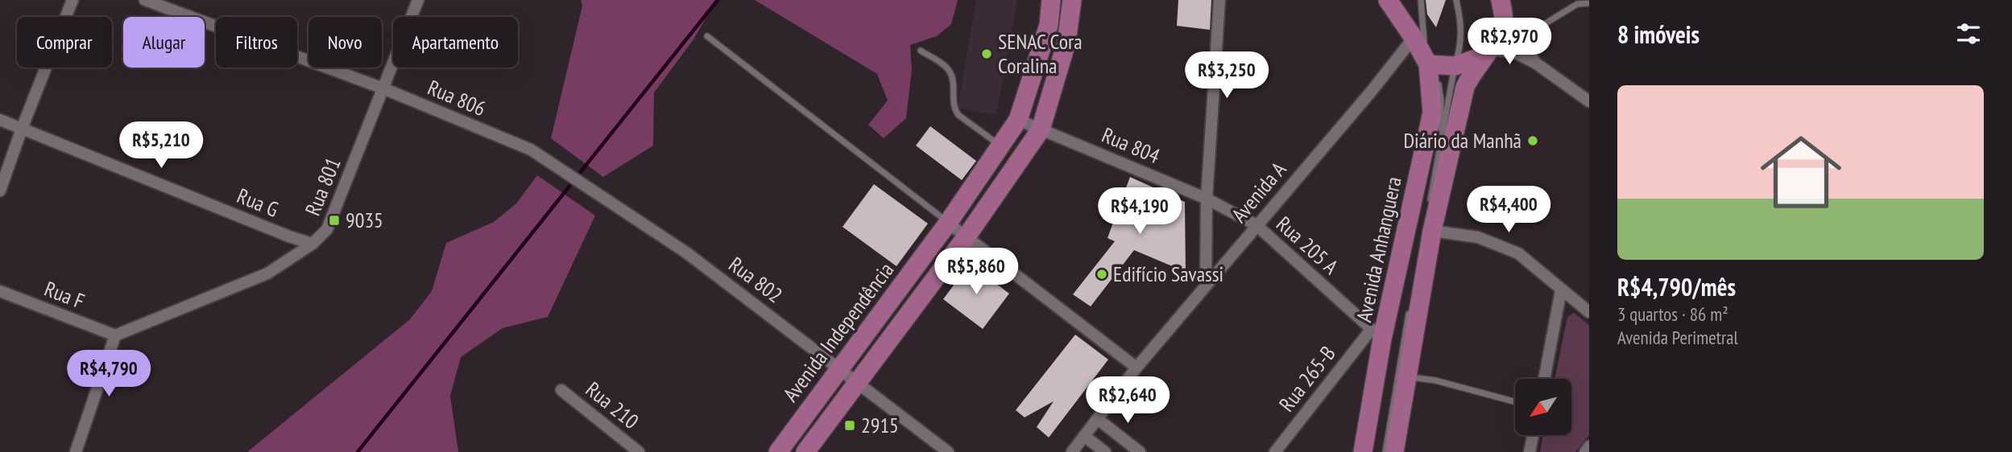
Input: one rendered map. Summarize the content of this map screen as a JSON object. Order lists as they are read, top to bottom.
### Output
{
  "streets": {
    "main road": ["Avenida Anhanguera", "Avenida Independência"],
    "street": [
      "Rua 806",
      "Rua 804",
      "Rua 801",
      "Avenida A",
      "Rua G",
      "Rua 205 A",
      "Rua 802",
      "Rua F",
      "Rua 265-B",
      "Rua 210"
    ]
  },
  "crossings": [
    ["Rua 806", "Rua 801"],
    ["Rua 806", "Rua 802"],
    ["Rua 804", "Avenida A"],
    ["Rua 804", "Rua 205 A"],
    ["Rua 804", "Avenida Independência"],
    ["Rua 801", "Rua G"],
    ["Rua 801", "Rua F"],
    ["Avenida A", "Rua 205 A"],
    ["Avenida A", "Avenida Anhanguera"],
    ["Rua 205 A", "Avenida Anhanguera"],
    ["Rua 205 A", "Rua 265-B"],
    ["Avenida Anhanguera", "Rua 265-B"],
    ["Rua 802", "Avenida Independência"]
  ],
  "places": {
    "other": ["SENAC Cora Coralina", "Diário da Manhã", "Edifício Savassi"],
    "transit": ["9035", "2915"]
  },
  "north": "bottom left",
  "page": {
    "heading": "8 imóveis",
    "chip": [
      "Comprar",
      "Alugar",
      "Filtros",
      "Novo",
      "Apartamento"
    ],
    "price": [
      "R$2,970",
      "R$3,250",
      "R$5,210",
      "R$4,400",
      "R$4,190",
      "R$5,860",
      "R$4,790",
      "R$2,640"
    ],
    "list": [
      {
        "name": "R$4,790/mês",
        "note": "3 quartos · 86 m² · Avenida Perimetral"
      }
    ]
  }
}
